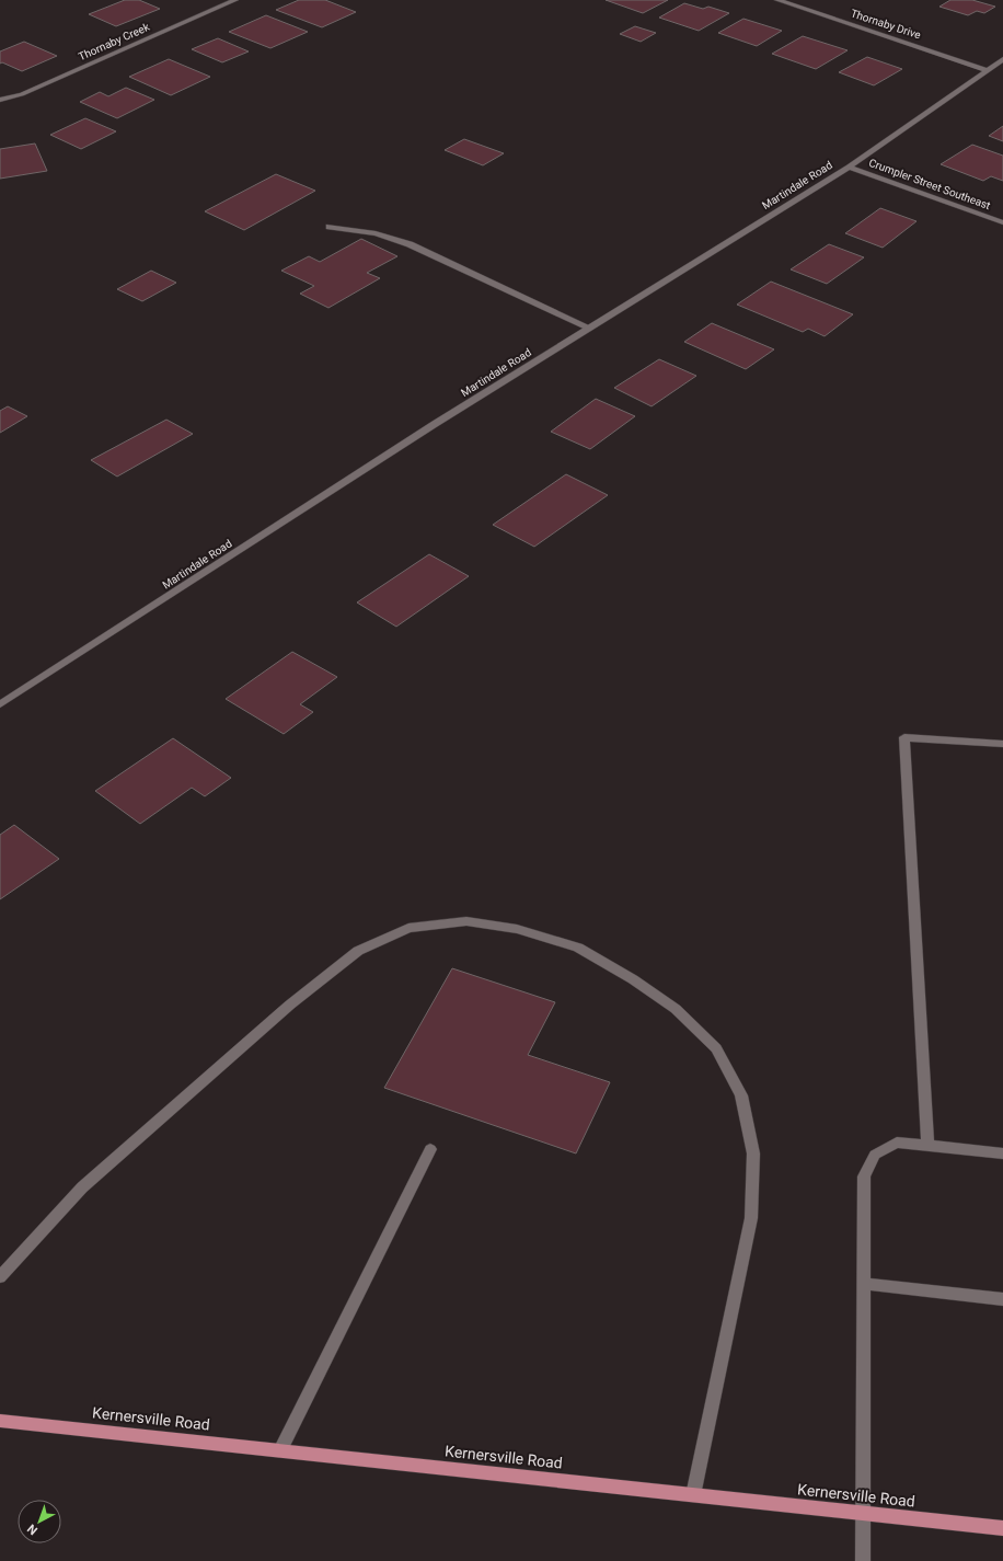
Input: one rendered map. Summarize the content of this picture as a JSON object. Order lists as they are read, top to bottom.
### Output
{
  "streets": {
    "main road": ["Kernersville Road"],
    "street": [
      "Thornaby Drive",
      "Thornaby Creek",
      "Crumpler Street Southeast",
      "Martindale Road"
    ]
  },
  "crossings": [
    ["Thornaby Drive", "Martindale Road"],
    ["Crumpler Street Southeast", "Martindale Road"]
  ],
  "north": "bottom left"
}
